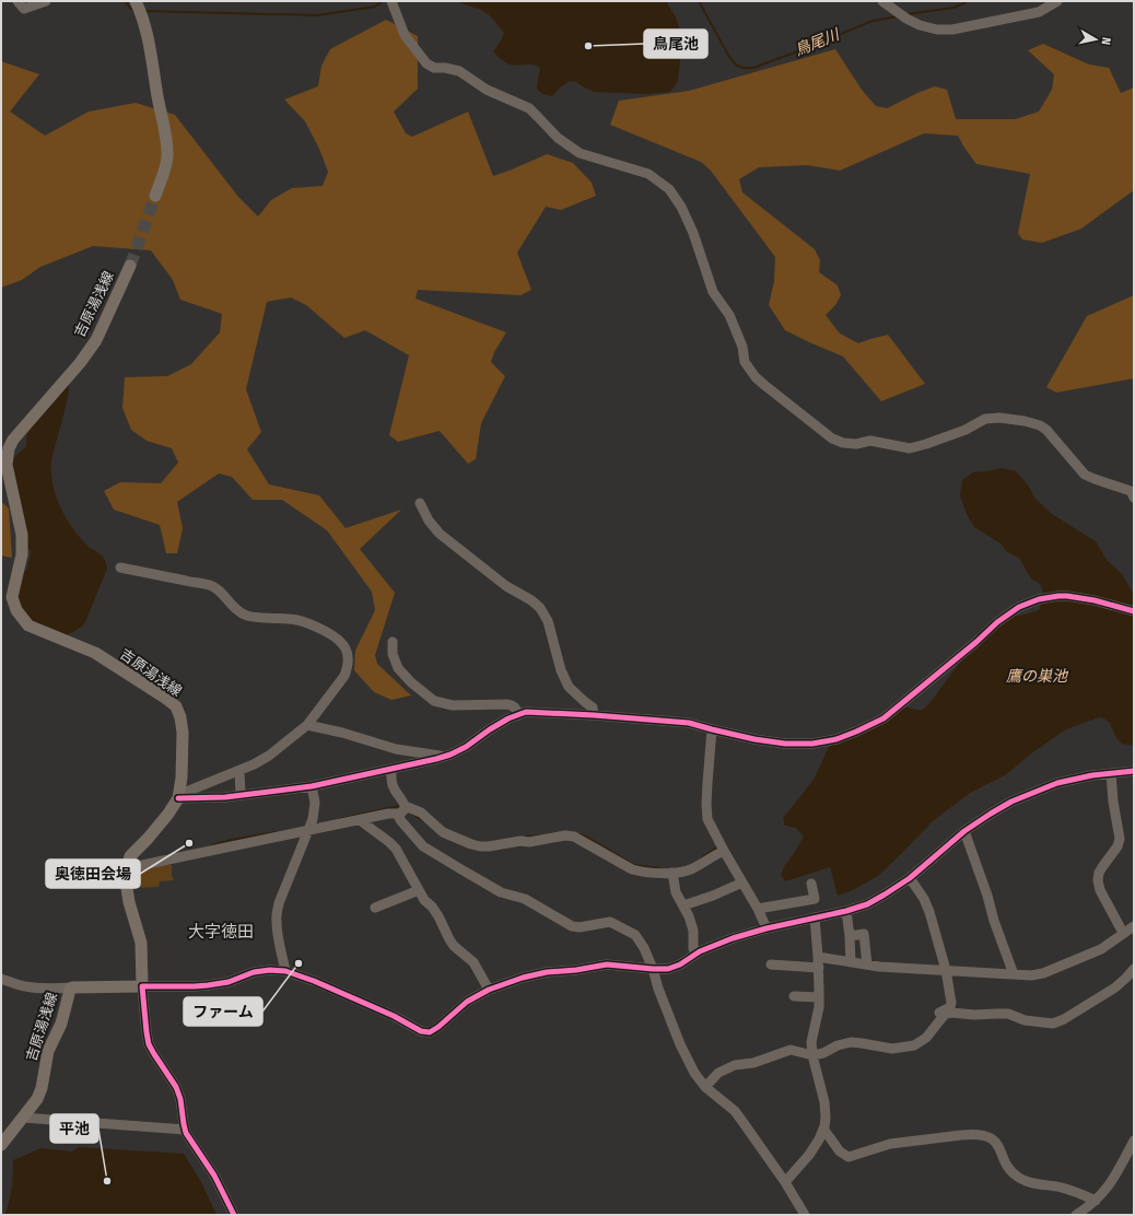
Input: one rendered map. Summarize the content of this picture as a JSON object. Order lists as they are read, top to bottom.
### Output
{
  "streets": {
    "main road": ["吉原湯浅線"]
  },
  "districts": ["大字徳田"],
  "water": ["鳥尾川", "鷹の巣池"],
  "places": [
    "鳥尾池",
    "奥徳田会場",
    "ファーム",
    "平池"
  ],
  "north": "right"
}
